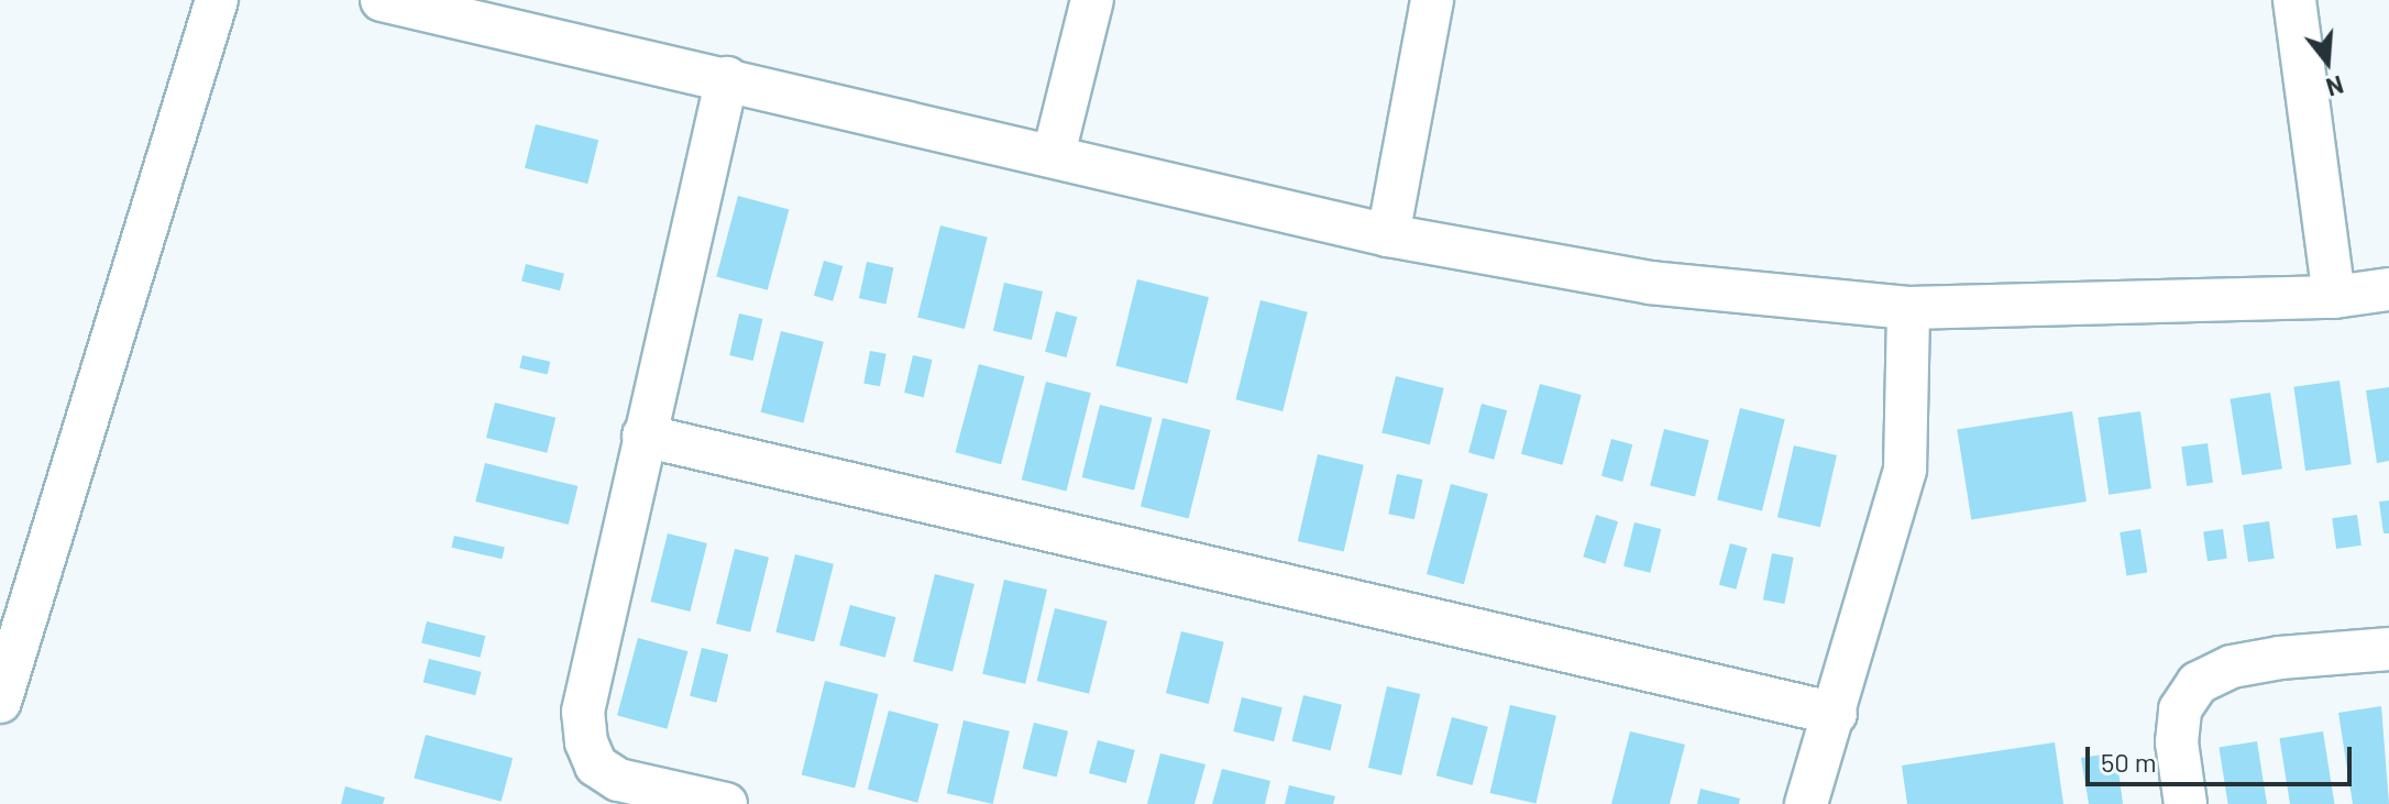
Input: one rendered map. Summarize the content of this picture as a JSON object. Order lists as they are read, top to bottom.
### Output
{
  "scale_bar": "50 m",
  "north": "bottom"
}
